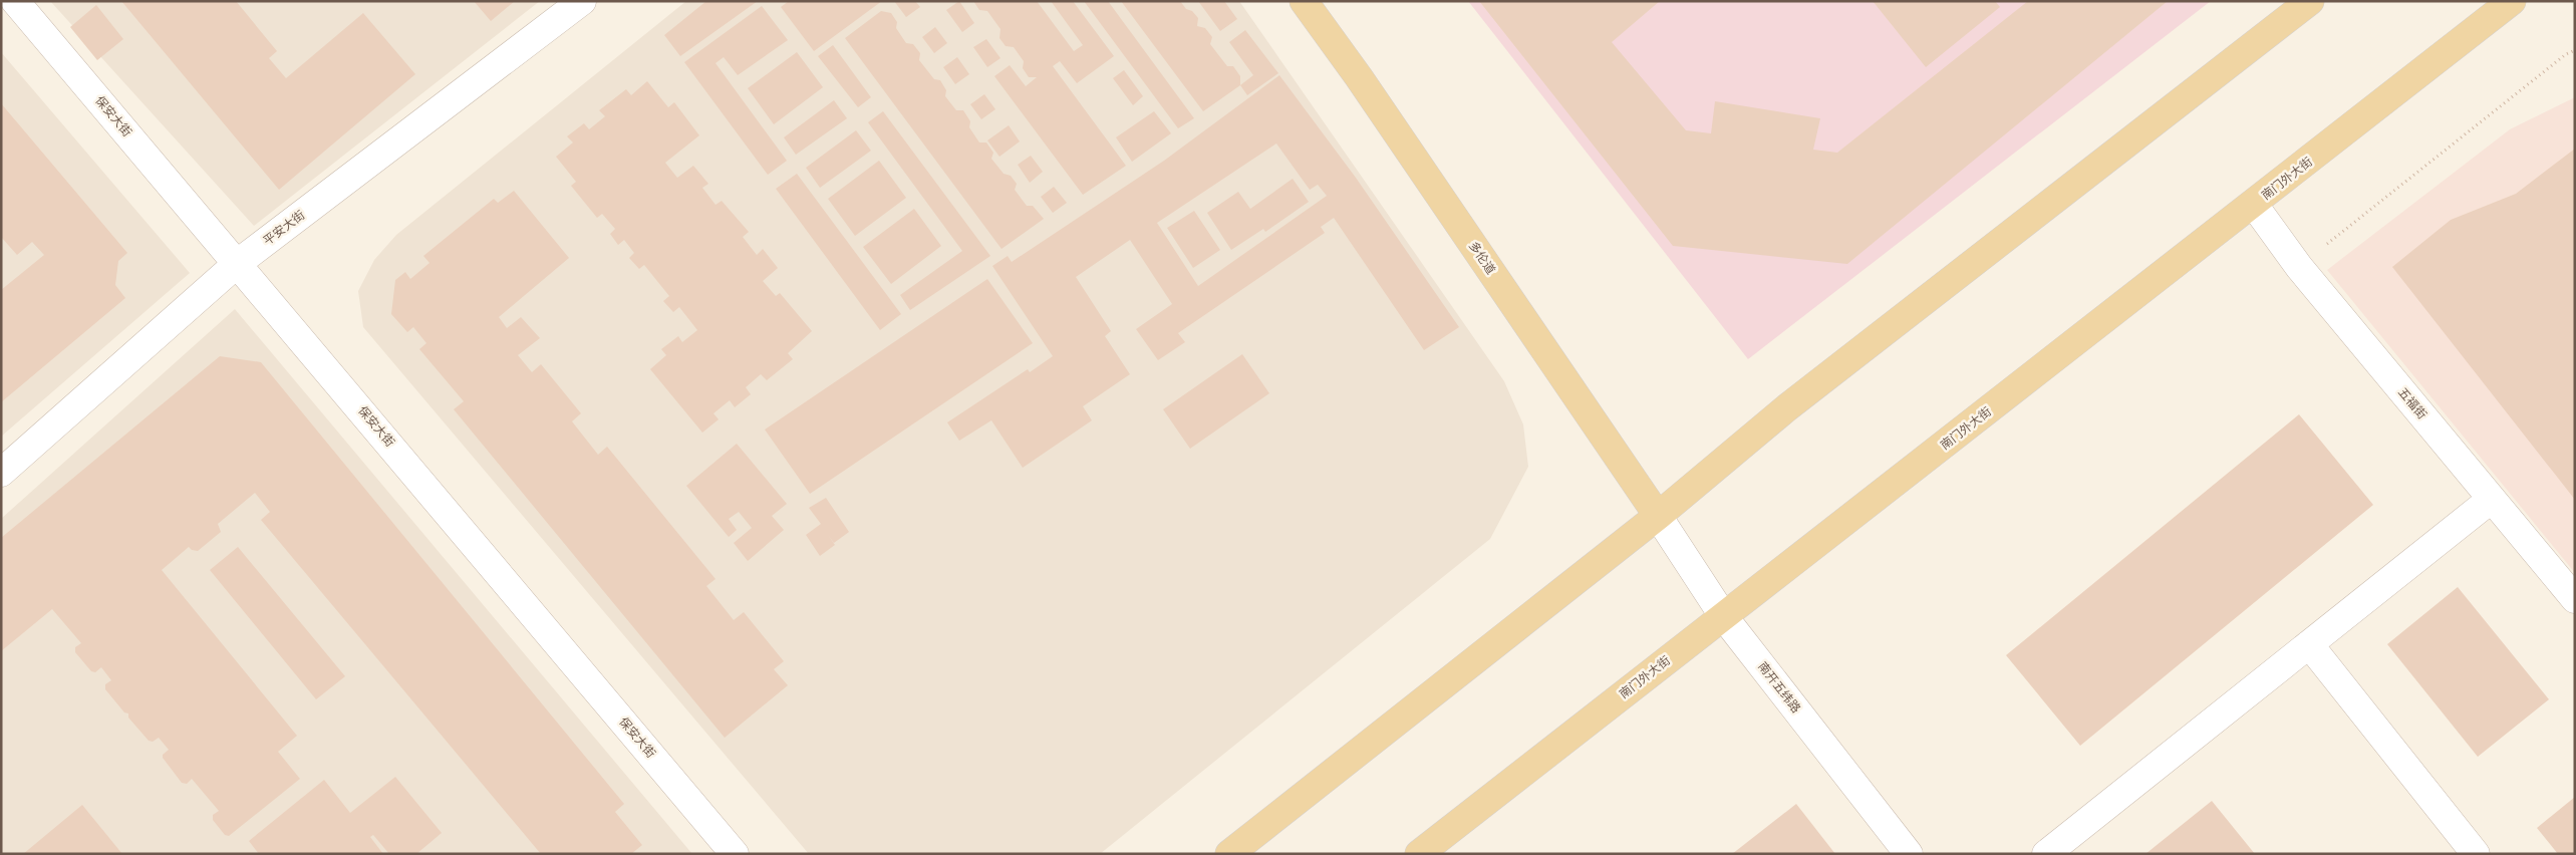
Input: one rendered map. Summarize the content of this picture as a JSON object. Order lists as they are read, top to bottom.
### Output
{
  "streets": {
    "main road": ["南门外大街", "多伦道"],
    "street": [
      "保安大街",
      "平安大街",
      "五福街",
      "南开五纬路"
    ]
  },
  "crossings": [
    ["保安大街", "平安大街"],
    ["南门外大街", "五福街"],
    ["南门外大街", "南开五纬路"],
    ["多伦道", "南开五纬路"]
  ]
}
